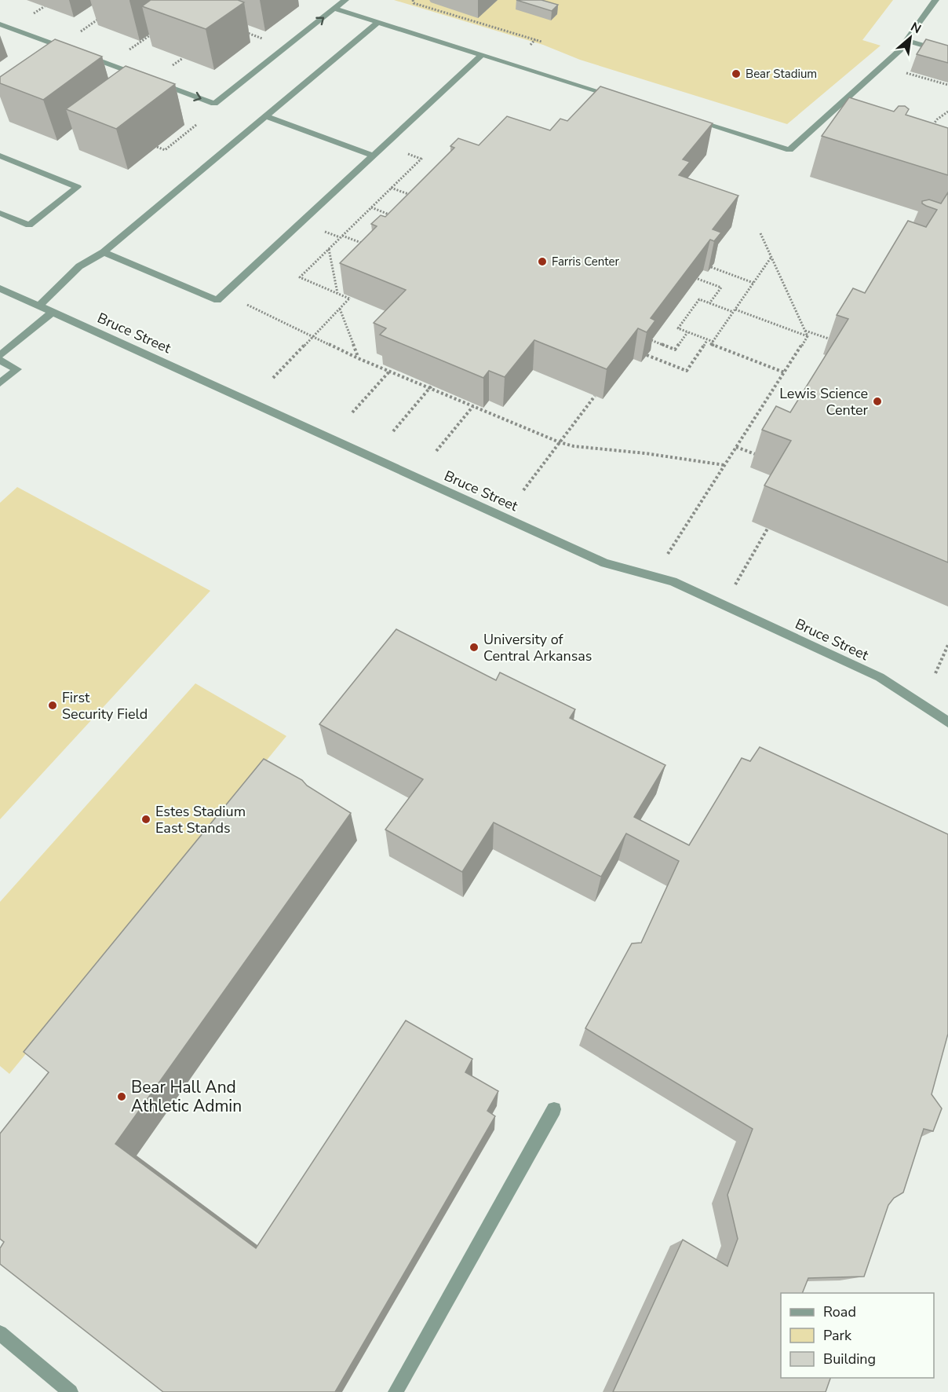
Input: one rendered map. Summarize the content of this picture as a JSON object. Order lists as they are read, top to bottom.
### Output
{
  "streets": {
    "street": ["Bruce Street"]
  },
  "places": [
    "Bear Stadium",
    "Farris Center",
    "Lewis Science Center",
    "University of Central Arkansas",
    "First Security Field",
    "Estes Stadium East Stands",
    "Bear Hall And Athletic Admin"
  ],
  "legend": ["Road", "Park", "Building"],
  "north": "top right"
}
